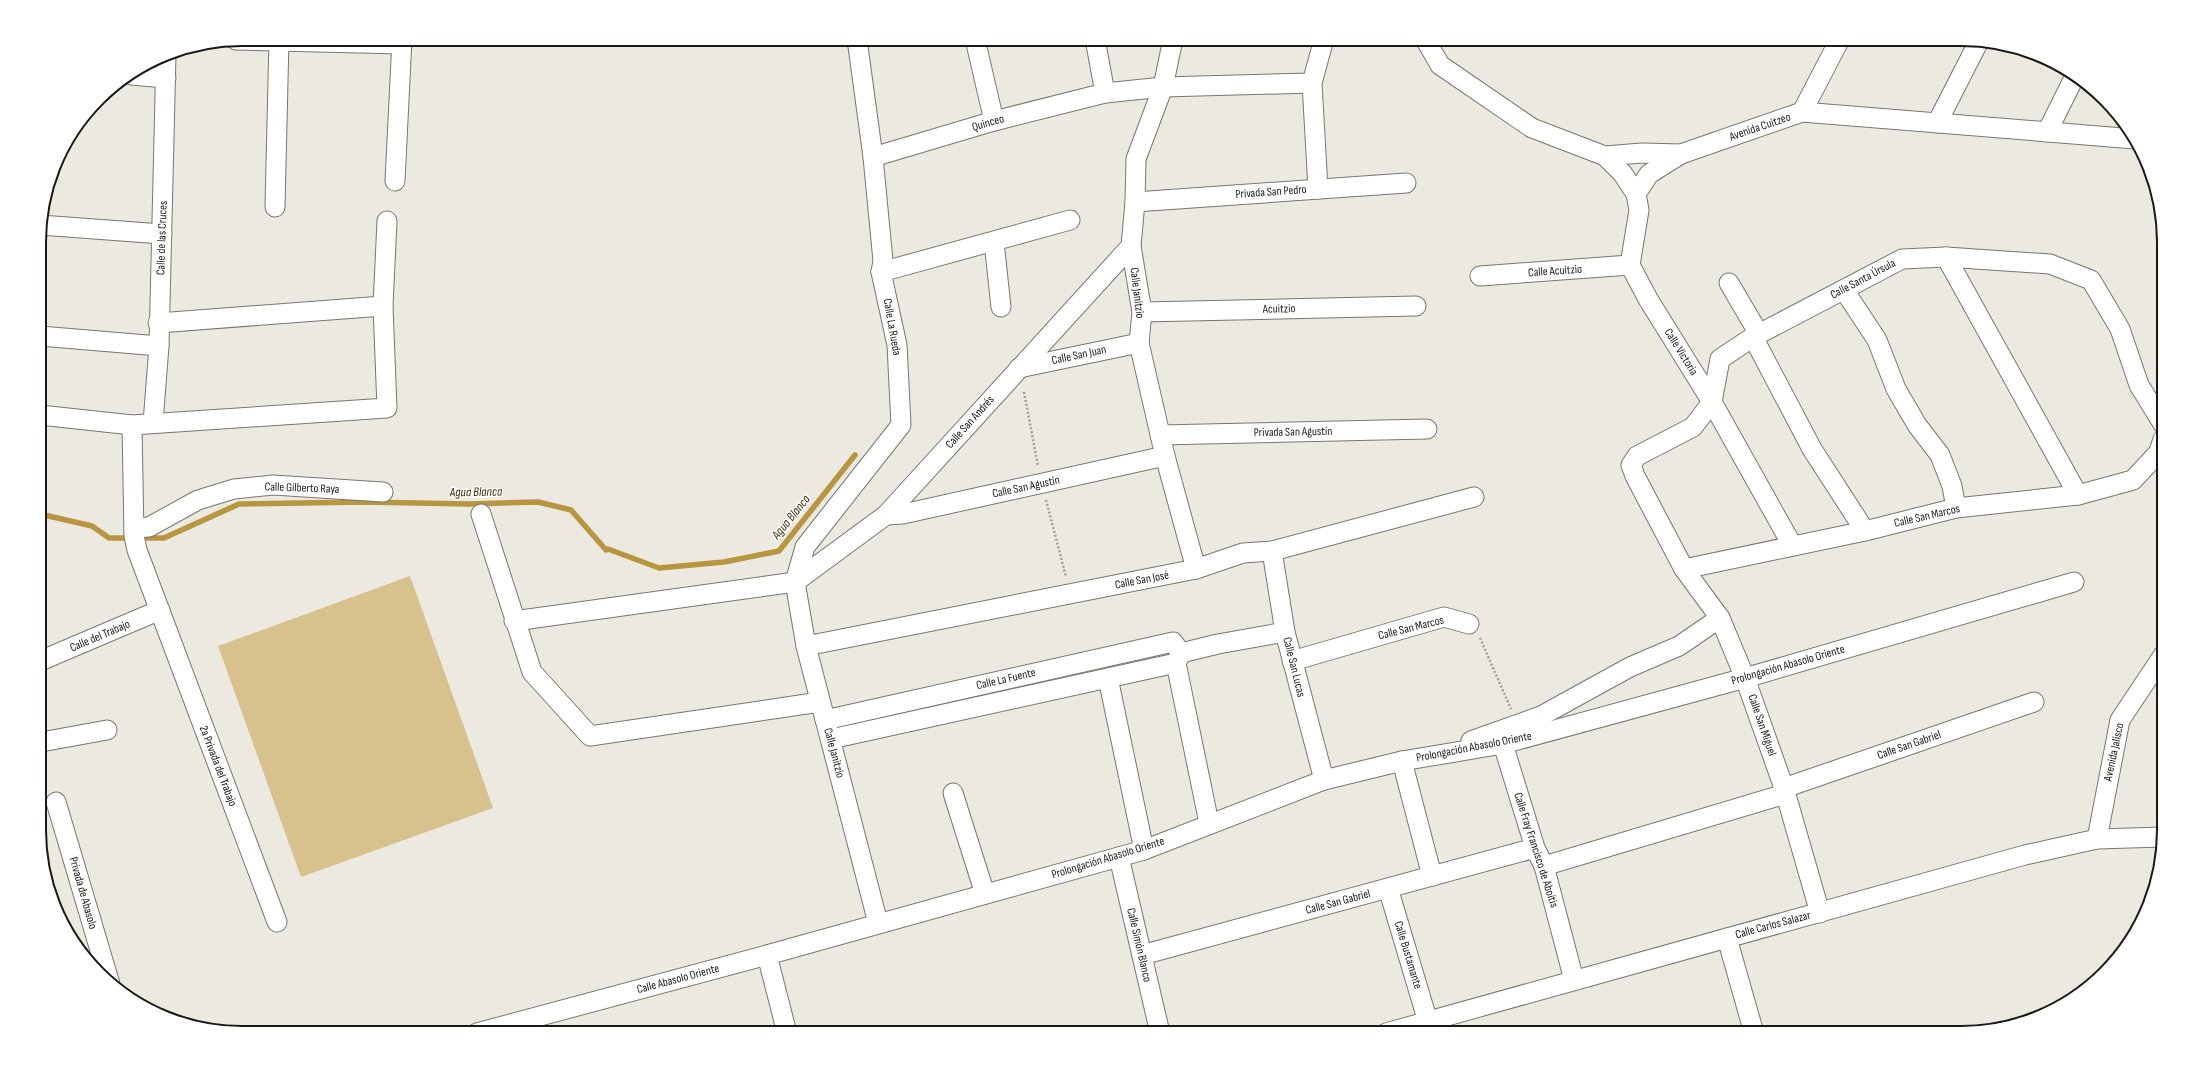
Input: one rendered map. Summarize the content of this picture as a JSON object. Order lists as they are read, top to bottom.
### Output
{
  "streets": {
    "street": [
      "Quinceo",
      "Avenida Cuitzeo",
      "Privada San Pedro",
      "Calle de las Cruces",
      "Calle Acuitzio",
      "Calle Santa Úrsula",
      "Calle Janitzio",
      "Acuitzio",
      "Calle La Rueda",
      "Calle Victoria",
      "Calle San Juan",
      "Calle San Andrés",
      "Privada San Agustín",
      "Calle San Agustín",
      "Calle Gilberto Raya",
      "Calle San Marcos",
      "Calle San José",
      "Calle del Trabajo",
      "Prolongación Abasolo Oriente",
      "Calle San Lucas",
      "Calle La Fuente",
      "Calle San Miguel",
      "Calle San Gabriel",
      "Avenida Jalisco",
      "2a Privada del Trabajo",
      "Calle Fray Francisco de Aboitis",
      "Privada de Abasolo",
      "Calle Carlos Salazar",
      "Calle Simón Blanco",
      "Calle Bustamante",
      "Calle Abasolo Oriente"
    ]
  },
  "crossings": [
    ["Quinceo", "Calle Janitzio"],
    ["Quinceo", "Calle La Rueda"],
    ["Privada San Pedro", "Calle Janitzio"],
    ["Calle Acuitzio", "Calle Victoria"],
    ["Calle Santa Úrsula", "Calle Victoria"],
    ["Calle Santa Úrsula", "Calle San Miguel"],
    ["Calle Janitzio", "Acuitzio"],
    ["Calle Janitzio", "Calle La Rueda"],
    ["Calle Janitzio", "Calle San Juan"],
    ["Calle Janitzio", "Calle San Andrés"],
    ["Calle Janitzio", "Privada San Agustín"],
    ["Calle Janitzio", "Calle San Agustín"],
    ["Calle Janitzio", "Calle San José"],
    ["Calle Janitzio", "Prolongación Abasolo Oriente"],
    ["Calle Janitzio", "Calle La Fuente"],
    ["Calle Janitzio", "Calle Abasolo Oriente"],
    ["Calle La Rueda", "Calle San Andrés"],
    ["Calle Victoria", "Calle San Marcos"],
    ["Calle Victoria", "Calle San Miguel"],
    ["Calle San Juan", "Calle San Andrés"],
    ["Calle San Andrés", "Calle San Agustín"],
    ["Calle San Marcos", "Calle San Lucas"],
    ["Calle San Marcos", "Calle San Miguel"],
    ["Calle San José", "Calle San Lucas"],
    ["Calle del Trabajo", "2a Privada del Trabajo"],
    ["Prolongación Abasolo Oriente", "Calle San Lucas"],
    ["Prolongación Abasolo Oriente", "Calle San Miguel"],
    ["Prolongación Abasolo Oriente", "Calle Fray Francisco de Aboitis"],
    ["Prolongación Abasolo Oriente", "Calle Simón Blanco"],
    ["Prolongación Abasolo Oriente", "Calle Abasolo Oriente"],
    ["Calle San Lucas", "Calle La Fuente"],
    ["Calle San Miguel", "Calle San Gabriel"],
    ["Calle San Miguel", "Calle Carlos Salazar"],
    ["Calle San Gabriel", "Calle Fray Francisco de Aboitis"],
    ["Calle San Gabriel", "Calle Simón Blanco"],
    ["Calle San Gabriel", "Calle Bustamante"],
    ["Avenida Jalisco", "Calle Carlos Salazar"],
    ["Calle Fray Francisco de Aboitis", "Calle Carlos Salazar"],
    ["Calle Carlos Salazar", "Calle Bustamante"]
  ],
  "water": ["Agua Blanca"]
}
